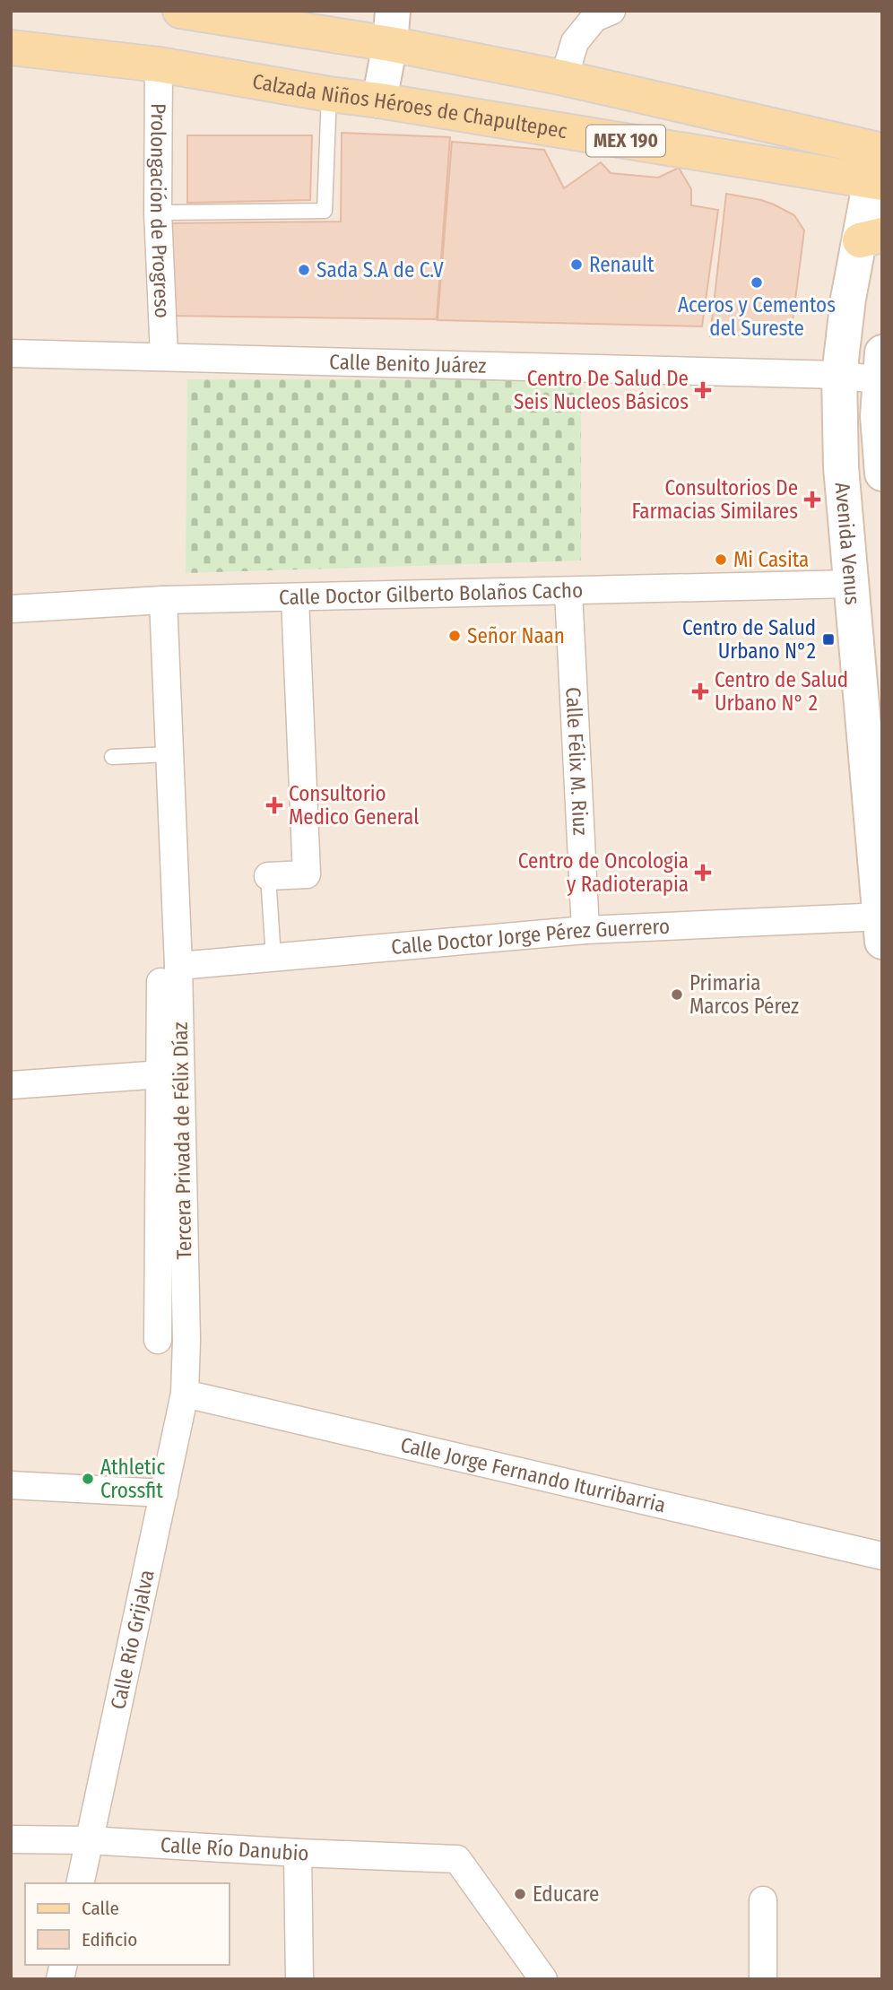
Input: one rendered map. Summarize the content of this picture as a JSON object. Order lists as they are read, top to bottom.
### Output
{
  "streets": {
    "main road": ["Calzada Niños Héroes de Chapultepec", "MEX 190", "Avenida Venus"],
    "street": [
      "Prolongación de Progreso",
      "Calle Benito Juárez",
      "Calle Doctor Gilberto Bolaños Cacho",
      "Calle Félix M. Riuz",
      "Calle Doctor Jorge Pérez Guerrero",
      "Tercera Privada de Félix Díaz",
      "Calle Jorge Fernando Iturribarria",
      "Calle Río Grijalva",
      "Calle Río Danubio"
    ]
  },
  "crossings": [
    ["Calzada Niños Héroes de Chapultepec", "MEX 190"],
    ["Calzada Niños Héroes de Chapultepec", "Prolongación de Progreso"],
    ["Calzada Niños Héroes de Chapultepec", "Avenida Venus"],
    ["MEX 190", "Avenida Venus"],
    ["Prolongación de Progreso", "Calle Benito Juárez"],
    ["Calle Benito Juárez", "Avenida Venus"],
    ["Avenida Venus", "Calle Doctor Gilberto Bolaños Cacho"],
    ["Avenida Venus", "Calle Doctor Jorge Pérez Guerrero"],
    ["Calle Doctor Gilberto Bolaños Cacho", "Calle Félix M. Riuz"],
    ["Calle Doctor Gilberto Bolaños Cacho", "Tercera Privada de Félix Díaz"],
    ["Calle Félix M. Riuz", "Calle Doctor Jorge Pérez Guerrero"],
    ["Calle Doctor Jorge Pérez Guerrero", "Tercera Privada de Félix Díaz"],
    ["Tercera Privada de Félix Díaz", "Calle Jorge Fernando Iturribarria"],
    ["Tercera Privada de Félix Díaz", "Calle Río Grijalva"],
    ["Calle Jorge Fernando Iturribarria", "Calle Río Grijalva"],
    ["Calle Río Grijalva", "Calle Río Danubio"]
  ],
  "places": {
    "other": [
      "Renault",
      "Sada S.A de C.V",
      "Aceros y Cementos del Sureste",
      "Mi Casita",
      "Señor Naan",
      "Primaria Marcos Pérez",
      "Athletic Crossfit",
      "Educare"
    ],
    "health": [
      "Centro De Salud De Seis Nucleos Básicos",
      "Consultorios De Farmacias Similares",
      "Centro de Salud Urbano N° 2",
      "Consultorio Medico General",
      "Centro de Oncologia y Radioterapia"
    ],
    "transit": ["Centro de Salud Urbano N°2"]
  },
  "legend": ["Calle", "Edificio"]
}
